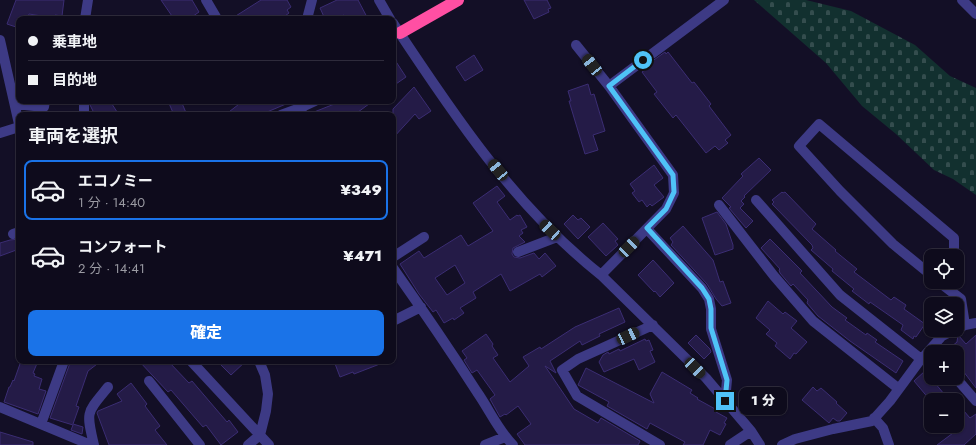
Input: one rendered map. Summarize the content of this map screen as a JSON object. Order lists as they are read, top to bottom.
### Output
{
  "page": {
    "banner": ["乗車地", "目的地"],
    "heading": "車両を選択",
    "list": [
      {
        "name": "エコノミー",
        "note": "1 分 · 14:40",
        "value": "¥349"
      },
      {
        "name": "コンフォート",
        "note": "2 分 · 14:41",
        "value": "¥471"
      }
    ],
    "map_buttons": ["+", "−"],
    "buttons": "確定",
    "bubble": "1 分"
  }
}
